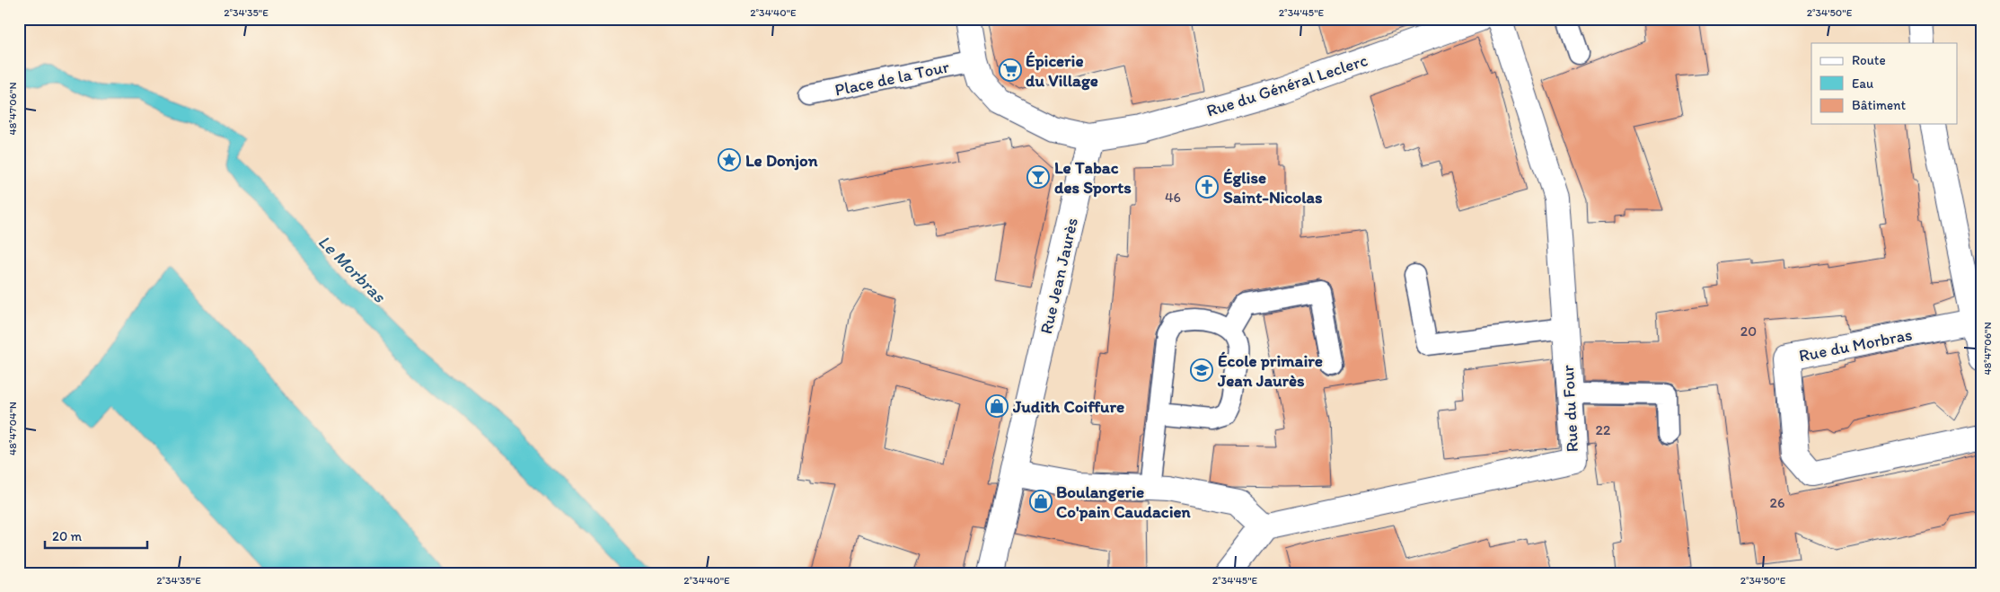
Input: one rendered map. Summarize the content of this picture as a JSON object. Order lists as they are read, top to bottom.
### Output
{
  "streets": {
    "street": [
      "Rue du Général Leclerc",
      "Rue Jean Jaurès",
      "Rue du Morbras",
      "Rue du Four"
    ],
    "lane": ["Place de la Tour"]
  },
  "crossings": [
    ["Rue du Général Leclerc", "Rue Jean Jaurès"]
  ],
  "water": ["Le Morbras"],
  "places": {
    "supermarket": ["Épicerie du Village"],
    "place": ["Le Donjon"],
    "bar": ["Le Tabac des Sports"],
    "church": ["Église Saint-Nicolas"],
    "school or university": ["École primaire Jean Jaurès"],
    "shop": ["Judith Coiffure", "Boulangerie Co'pain Caudacien"]
  },
  "house_numbers": [
    "46",
    "20",
    "22",
    "26"
  ],
  "legend": ["Route", "Eau", "Bâtiment"],
  "scale_bar": "20 m",
  "coordinates": [
    "2°34'35\"E",
    "2°34'40\"E",
    "2°34'45\"E",
    "2°34'50\"E",
    "48°47'06\"N",
    "48°47'04\"N"
  ]
}
